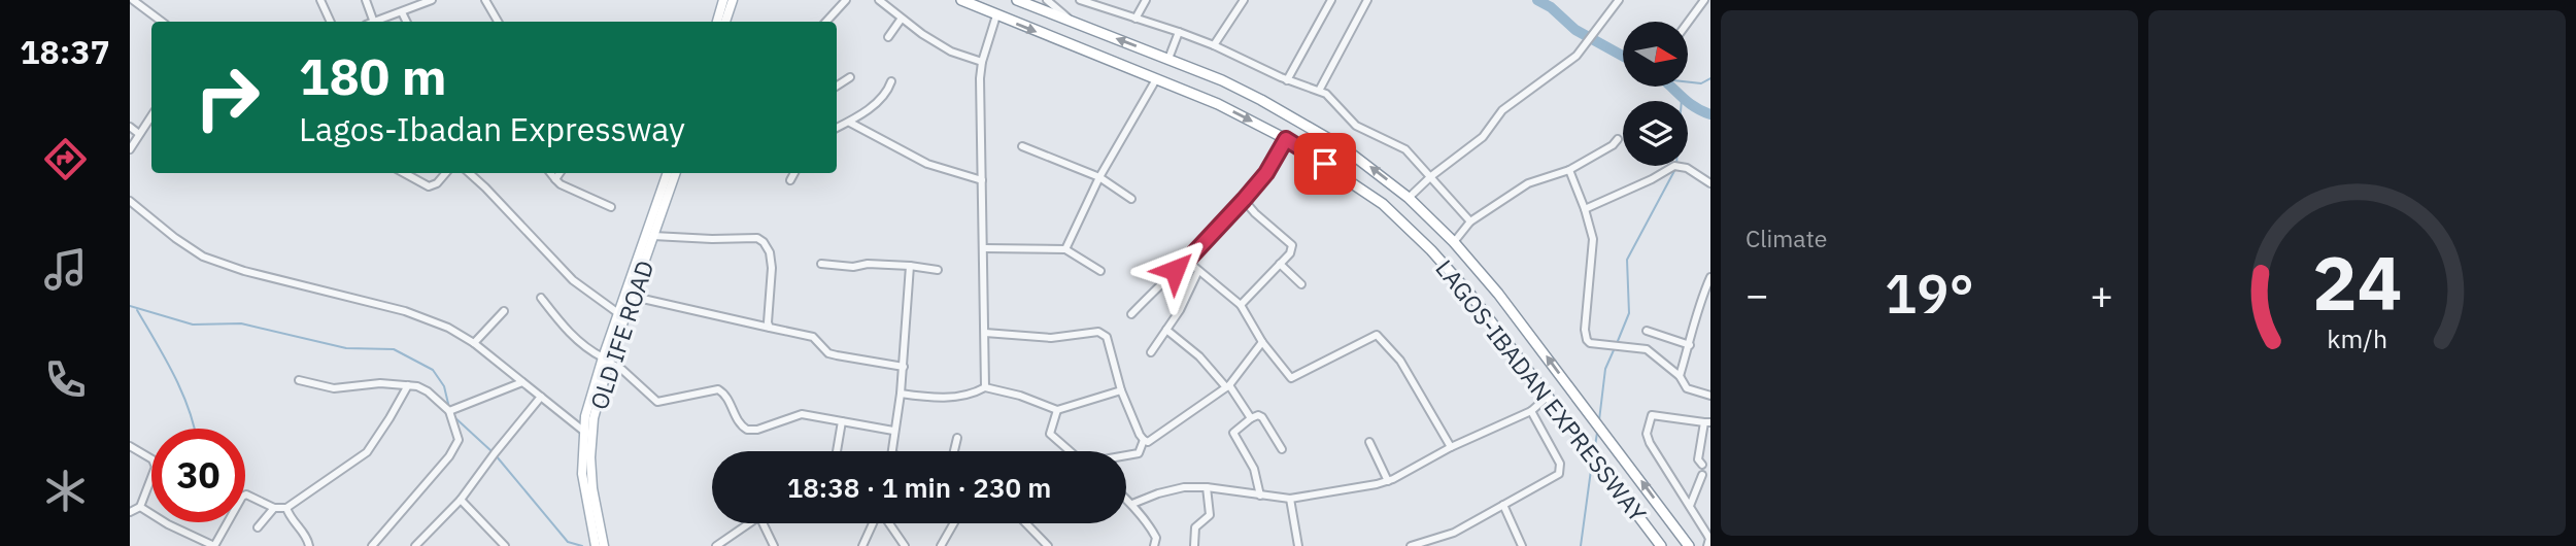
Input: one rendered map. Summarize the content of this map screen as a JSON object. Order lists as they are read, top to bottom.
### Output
{
  "streets": {
    "highway": ["LAGOS-IBADAN EXPRESSWAY"],
    "main road": ["OLD IFE ROAD"]
  },
  "north": "right",
  "page": {
    "tabs": "18:37",
    "tile": "Climate",
    "turn": ["180 m", "Lagos-Ibadan Expressway"],
    "heat": ["−", "19°", "+"],
    "limit": "30",
    "trip": "18:38 · 1 min · 230 m",
    "gauge": ["24", "km/h"]
  }
}
